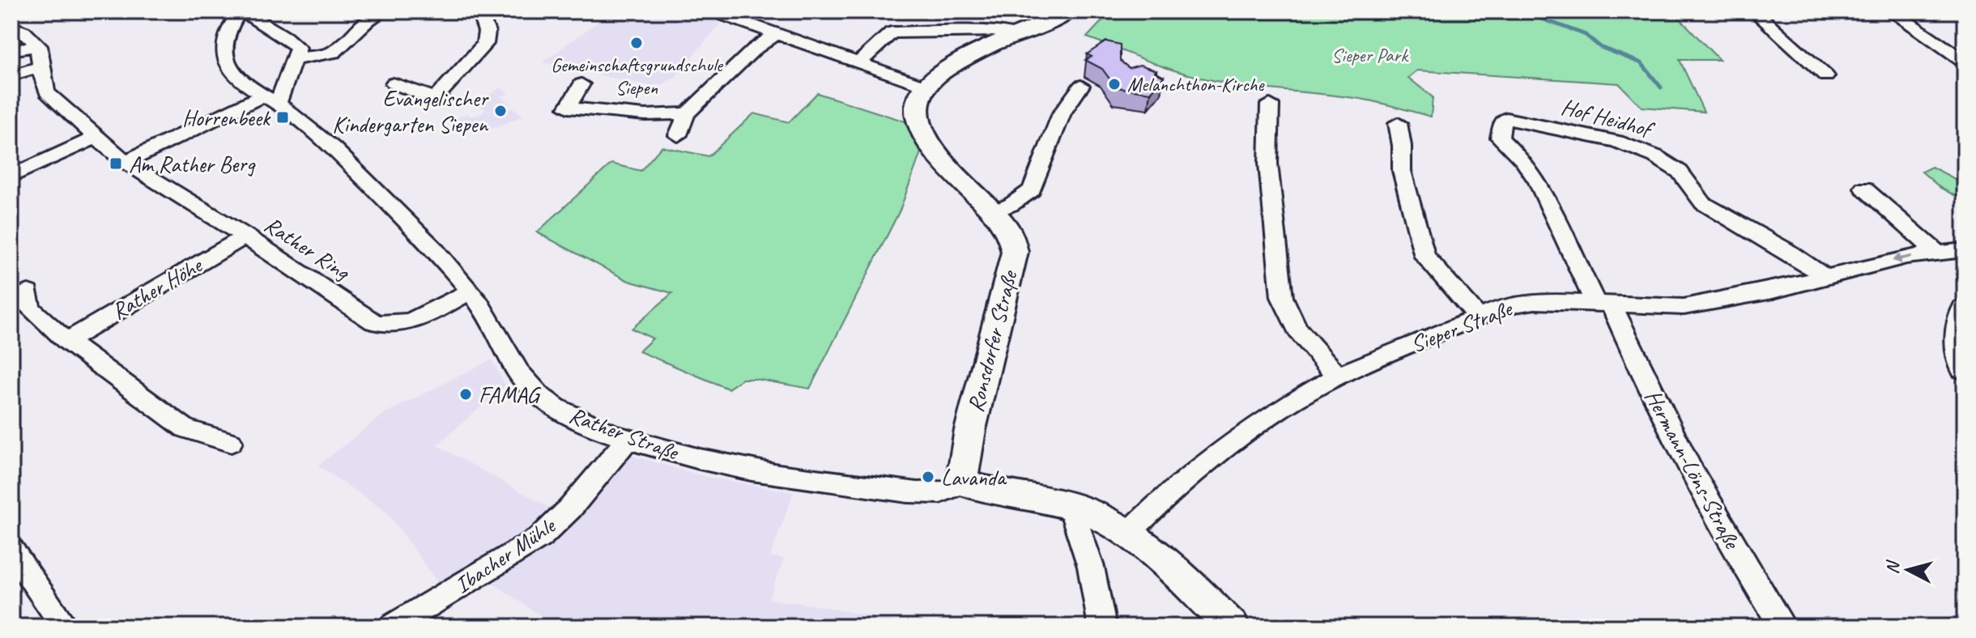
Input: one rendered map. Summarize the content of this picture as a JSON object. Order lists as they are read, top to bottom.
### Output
{
  "streets": {
    "main road": ["Ronsdorfer Straße"],
    "street": [
      "Hof Heidhof",
      "Rather Ring",
      "Rather Höhe",
      "Sieper Straße",
      "Rather Straße",
      "Hermann-Löns-Straße",
      "Ibacher Mühle"
    ]
  },
  "crossings": [
    ["Hof Heidhof", "Sieper Straße"],
    ["Hof Heidhof", "Hermann-Löns-Straße"],
    ["Rather Ring", "Rather Höhe"],
    ["Rather Ring", "Rather Straße"],
    ["Sieper Straße", "Hermann-Löns-Straße"],
    ["Ronsdorfer Straße", "Rather Straße"],
    ["Rather Straße", "Ibacher Mühle"]
  ],
  "parks": ["Sieper Park"],
  "places": {
    "other": [
      "Gemeinschaftsgrundschule Siepen",
      "Melanchthon-Kirche",
      "Evangelischer Kindergarten Siepen",
      "FAMAG",
      "Lavanda"
    ],
    "transit": ["Horrenbeek", "Am Rather Berg"]
  },
  "north": "left"
}
